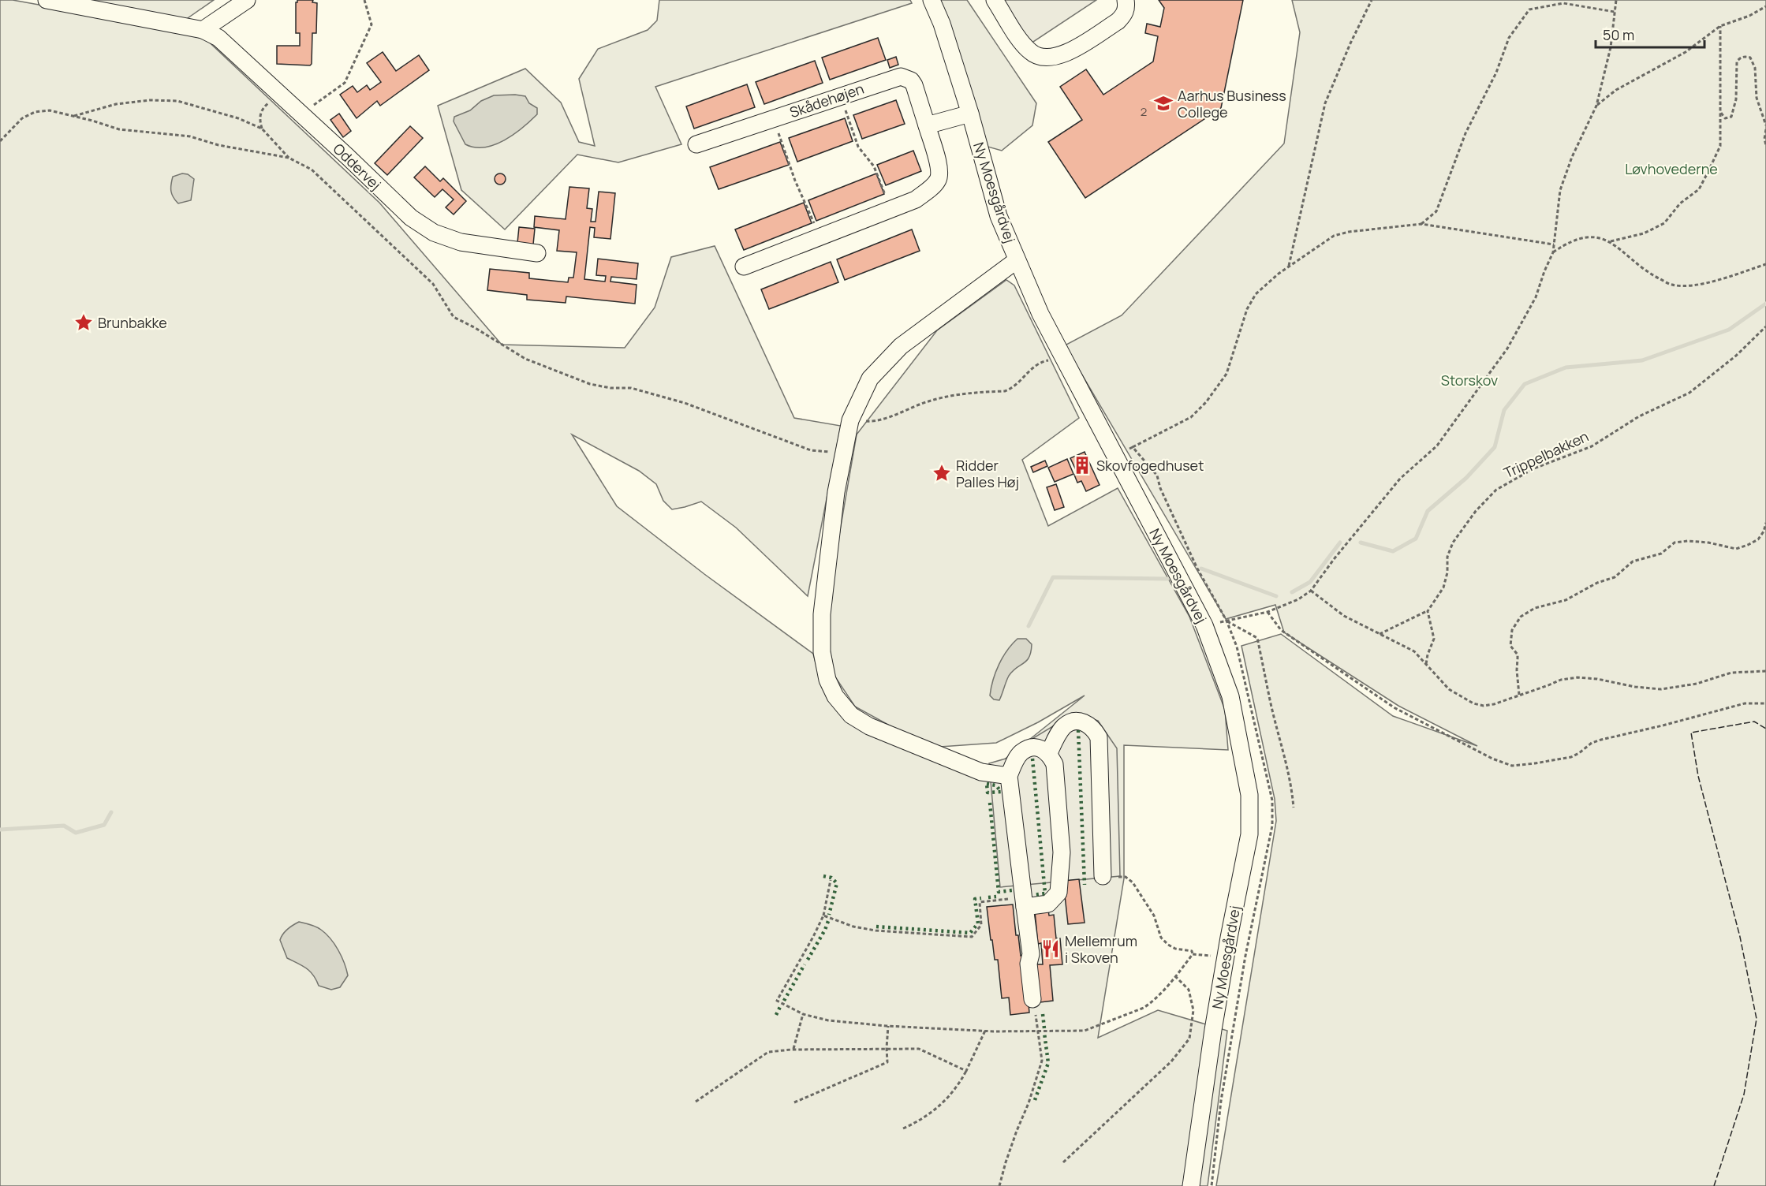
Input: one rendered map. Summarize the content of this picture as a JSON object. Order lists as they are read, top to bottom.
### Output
{
  "streets": {
    "street": ["Skådehøjen", "Oddervej", "Ny Moesgårdvej"],
    "path": ["Trippelbakken"]
  },
  "parks": ["Løvhovederne", "Storskov"],
  "places": {
    "school or university": ["Aarhus Business College"],
    "place": ["Brunbakke", "Ridder Palles Høj"],
    "building": ["Skovfogedhuset"],
    "restaurant": ["Mellemrum i Skoven"]
  },
  "house_numbers": ["2"],
  "scale_bar": "50 m"
}
